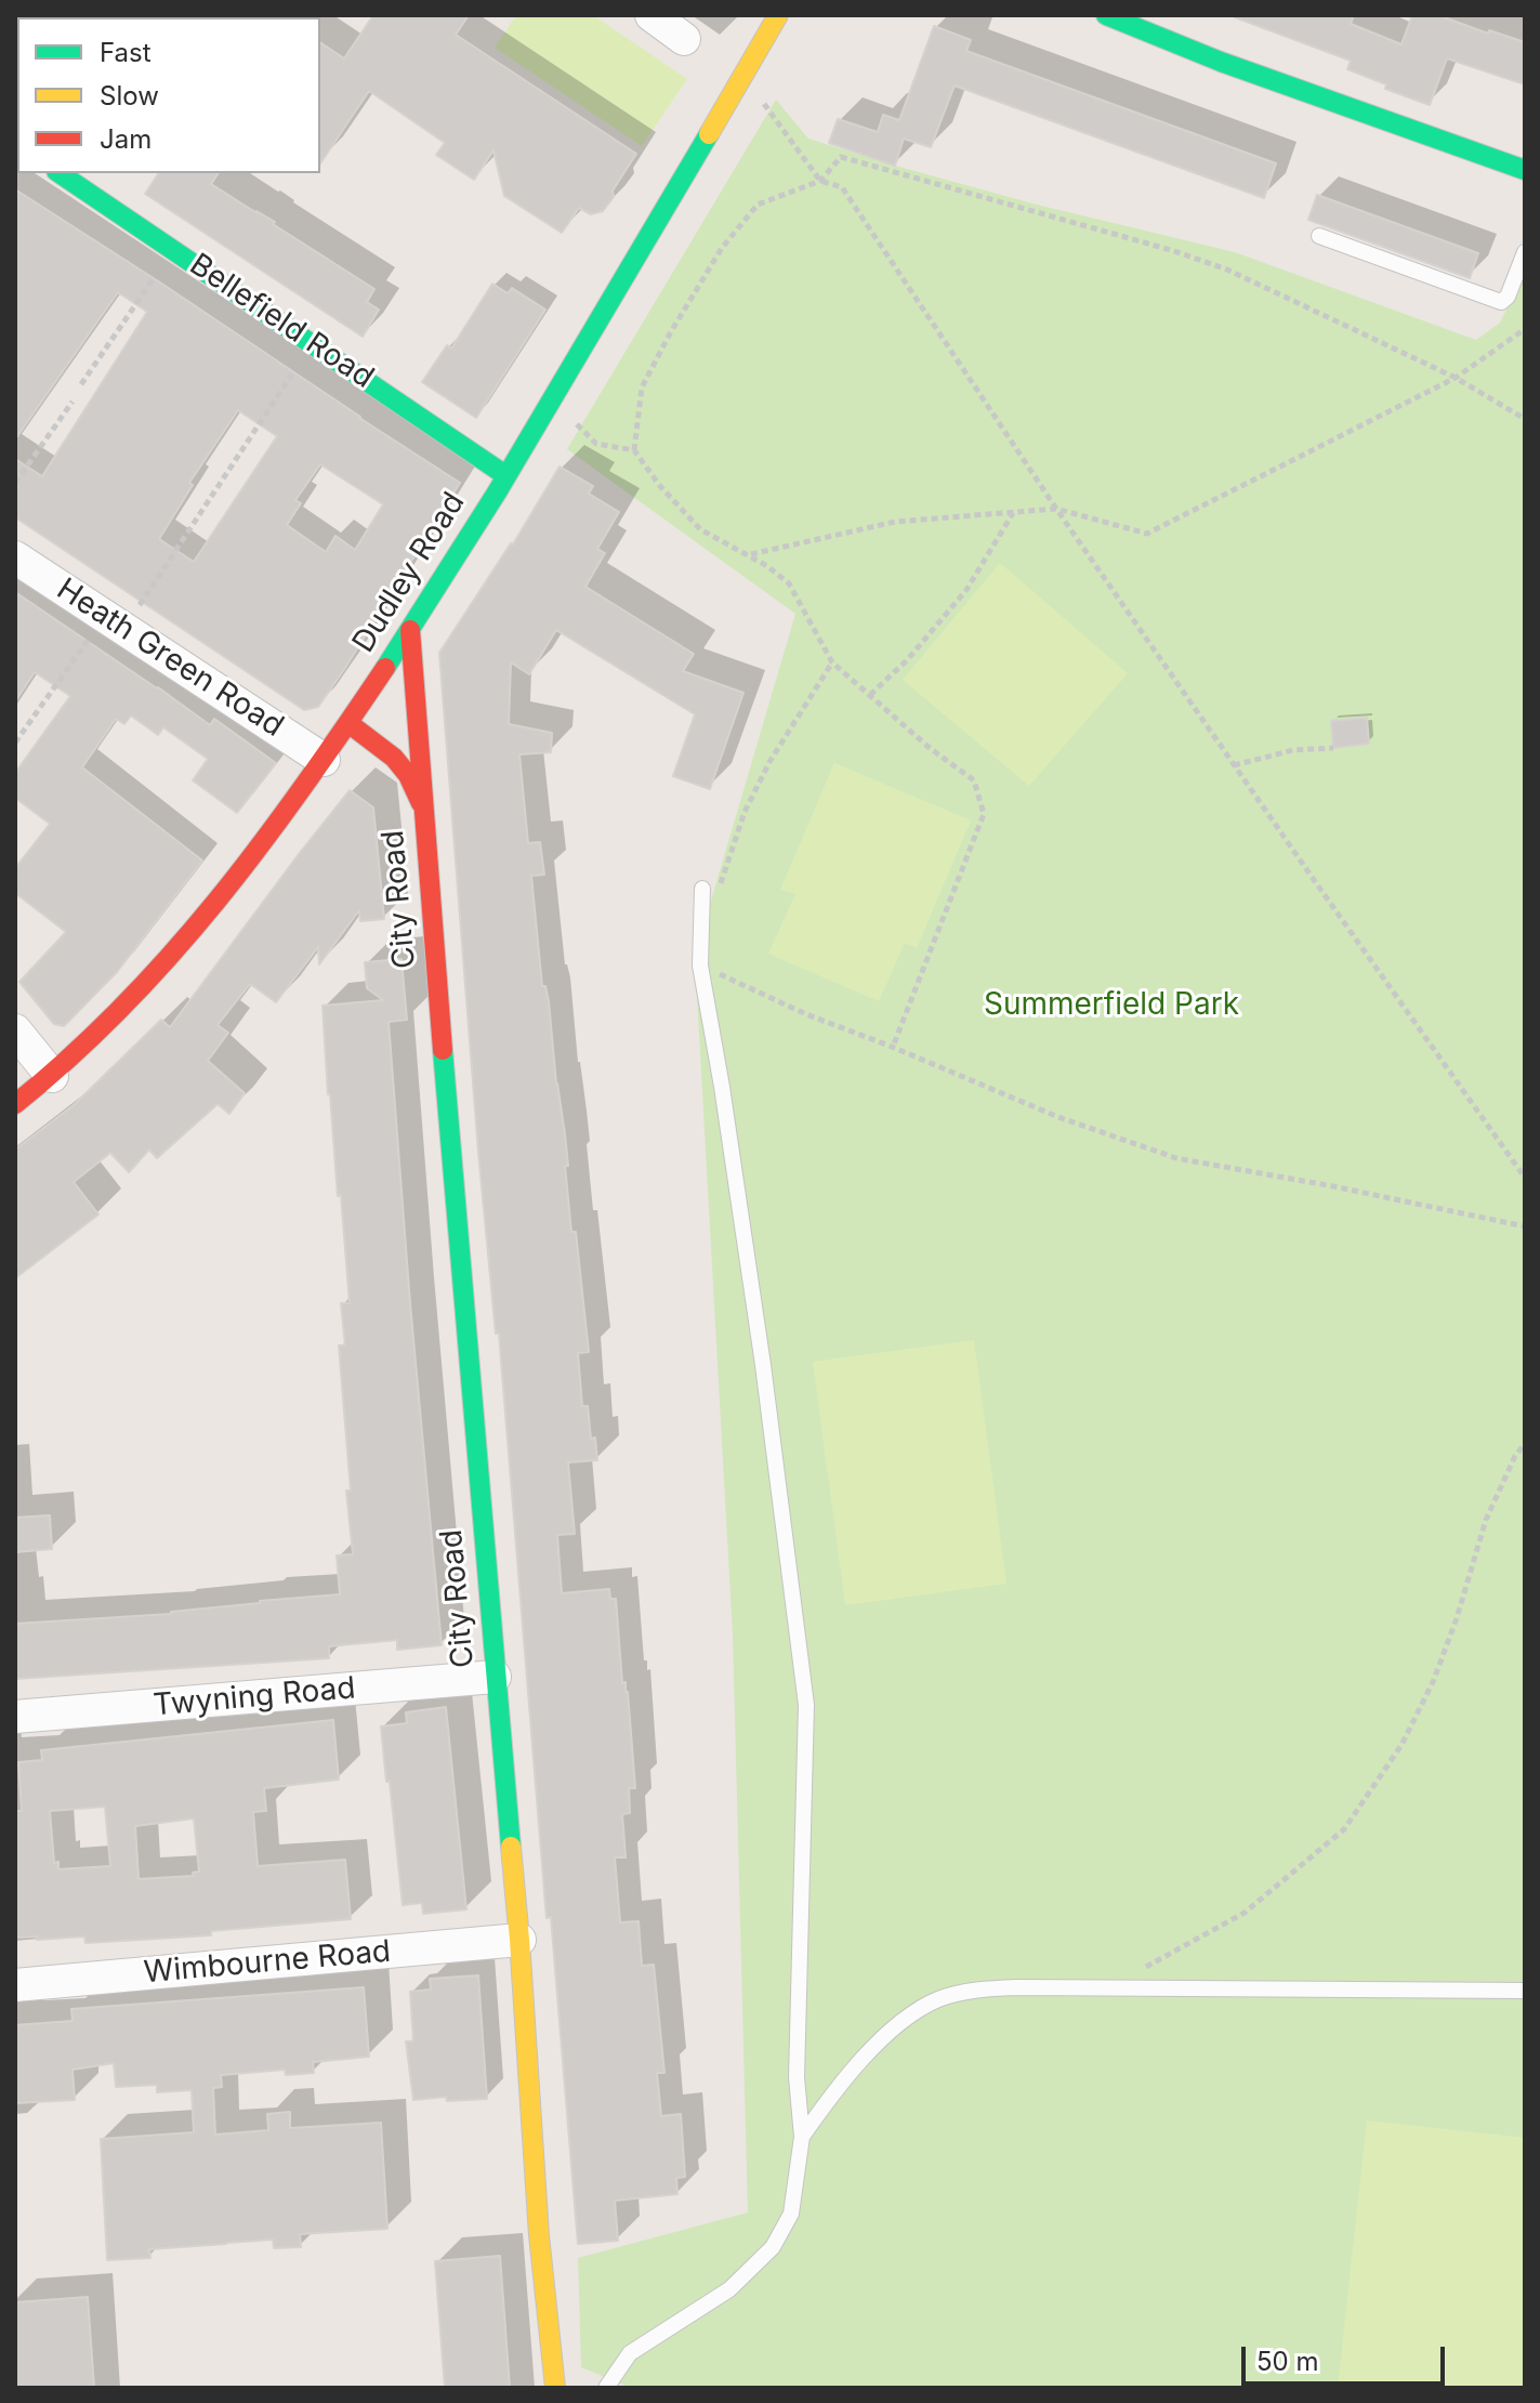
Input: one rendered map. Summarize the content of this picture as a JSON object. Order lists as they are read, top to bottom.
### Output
{
  "streets": {
    "main road": ["Bellefield Road", "Dudley Road", "City Road"],
    "street": ["Heath Green Road", "Twyning Road", "Wimbourne Road"]
  },
  "crossings": [
    ["Bellefield Road", "Dudley Road"],
    ["Dudley Road", "Heath Green Road"],
    ["Dudley Road", "City Road"],
    ["City Road", "Twyning Road"],
    ["City Road", "Wimbourne Road"]
  ],
  "parks": ["Summerfield Park"],
  "legend": ["Fast", "Slow", "Jam"],
  "scale_bar": "50 m"
}
